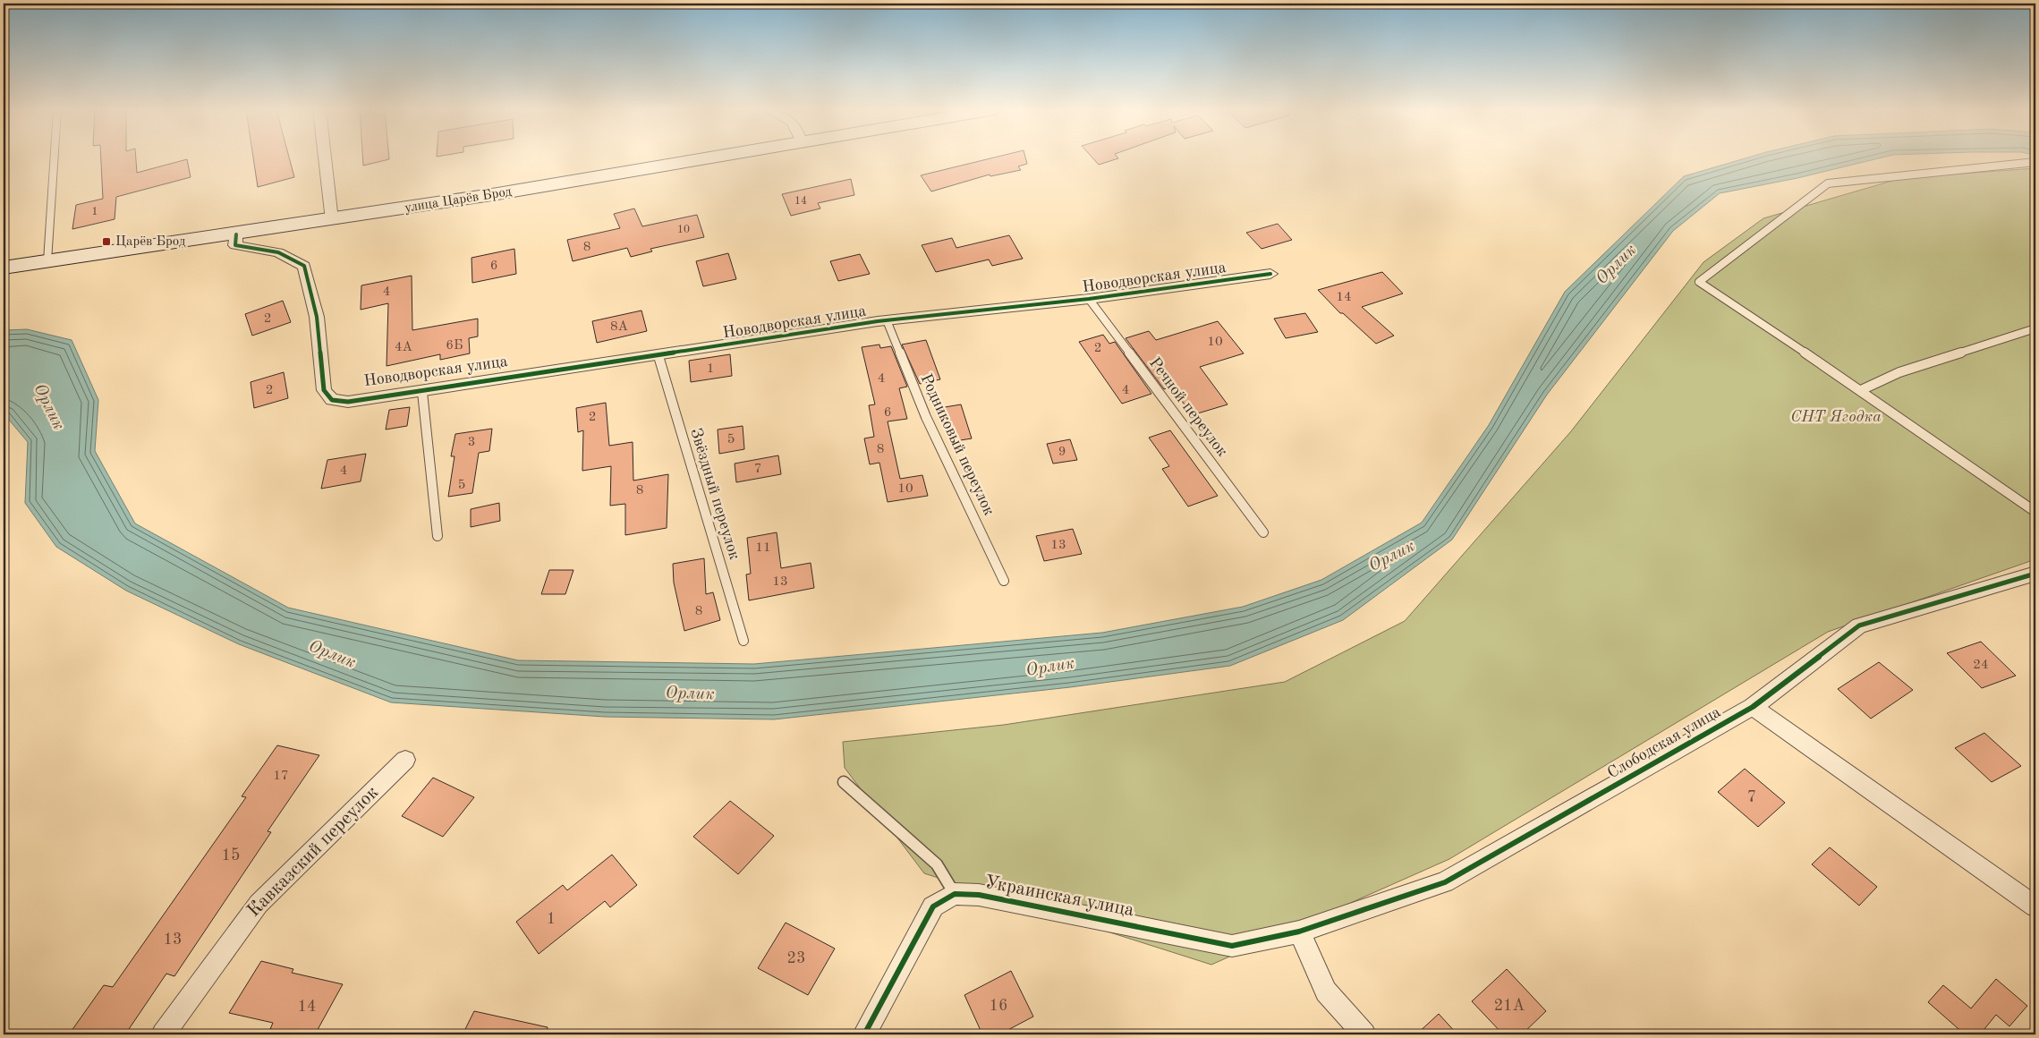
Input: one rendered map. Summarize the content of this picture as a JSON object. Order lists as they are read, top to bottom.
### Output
{
  "streets": {
    "street": [
      "улица Царёв Брод",
      "Новодворская улица",
      "Слободская улица",
      "Кавказский переулок",
      "Украинская улица"
    ],
    "lane": ["Речной переулок", "Родниковый переулок", "Звёздный переулок"]
  },
  "crossings": [
    ["улица Царёв Брод", "Новодворская улица"],
    ["Новодворская улица", "Речной переулок"],
    ["Новодворская улица", "Родниковый переулок"],
    ["Новодворская улица", "Звёздный переулок"],
    ["Слободская улица", "Украинская улица"]
  ],
  "water": ["Орлик"],
  "parks": ["СНТ Ягодка"],
  "places": {
    "transit": ["Царёв Брод"]
  },
  "house_numbers": [
    "14",
    "1",
    "10",
    "8",
    "6",
    "4",
    "14",
    "2",
    "8А",
    "10",
    "6Б",
    "4А",
    "2",
    "1",
    "4",
    "2",
    "4",
    "6",
    "2",
    "5",
    "3",
    "8",
    "9",
    "7",
    "4",
    "5",
    "10",
    "8",
    "13",
    "11",
    "13",
    "8",
    "24",
    "17",
    "7",
    "15",
    "1",
    "13",
    "23",
    "16",
    "21А",
    "14"
  ]
}
